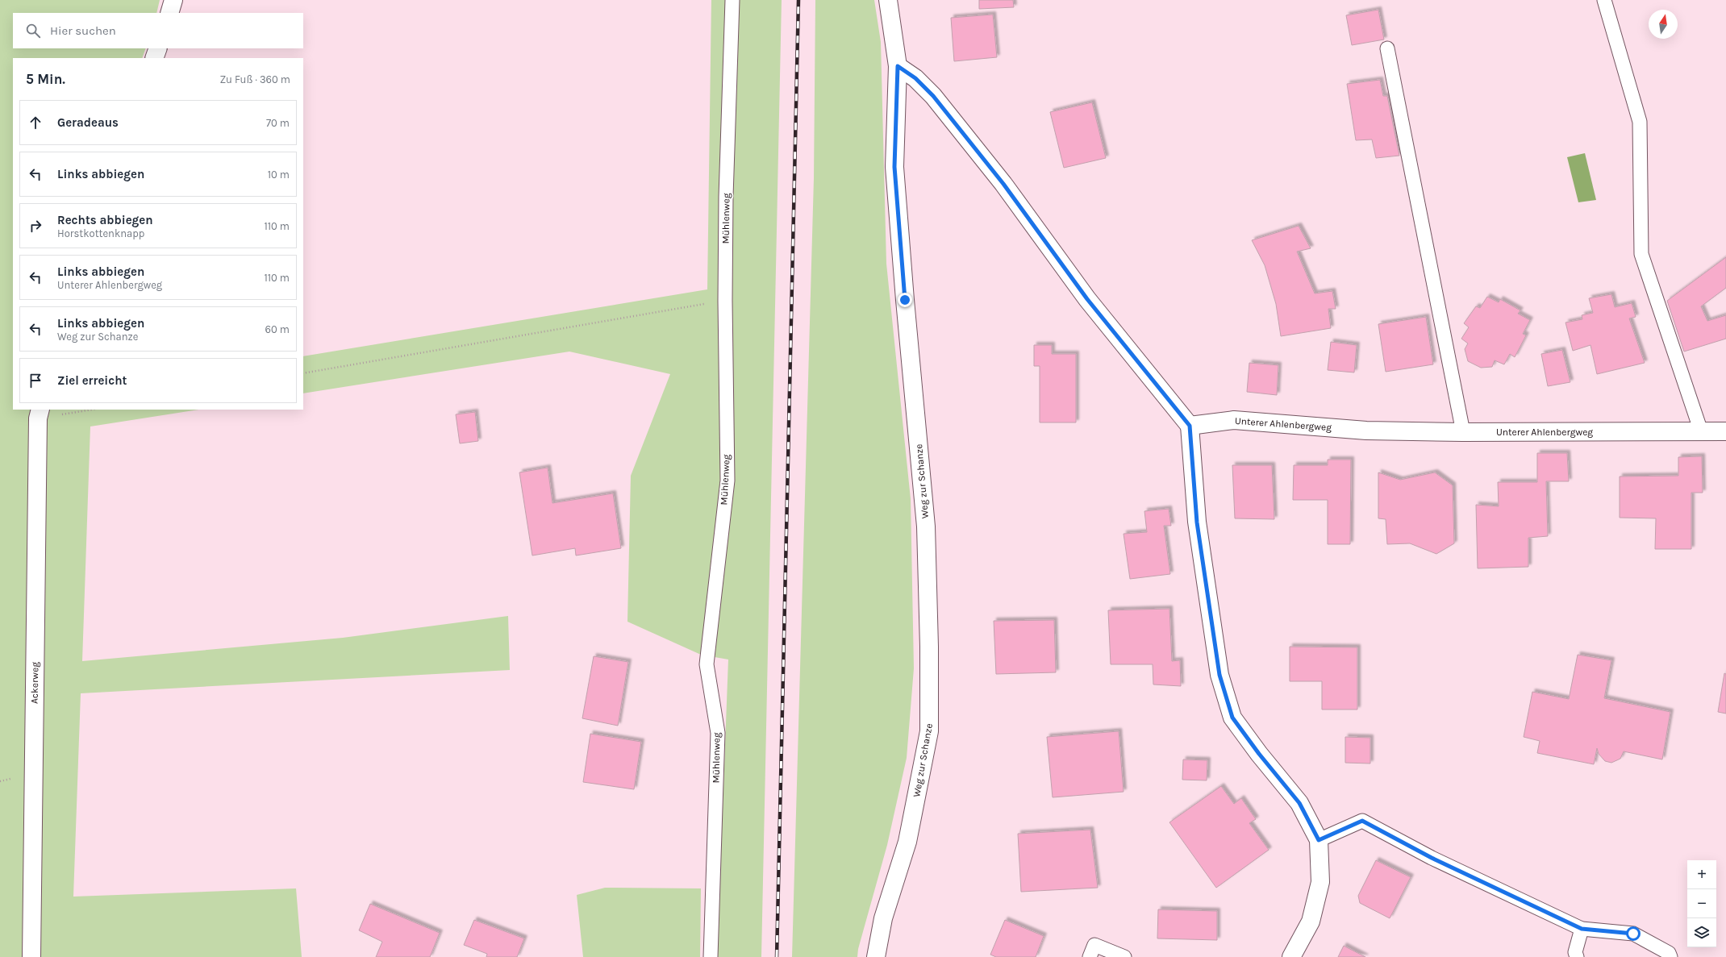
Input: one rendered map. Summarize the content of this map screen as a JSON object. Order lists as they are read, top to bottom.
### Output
{
  "streets": {
    "street": ["Unterer Ahlenbergweg", "Weg zur Schanze", "Ackerweg"],
    "lane": ["Mühlenweg"]
  },
  "north": "top",
  "page": {
    "search": "Hier suchen",
    "heading": ["5 Min.", "Zu Fuß · 360 m"],
    "list": [
      ["Geradeaus", "70 m"],
      ["Links abbiegen", "10 m"],
      ["Rechts abbiegen", "Horstkottenknapp", "110 m"],
      ["Links abbiegen", "Unterer Ahlenbergweg", "110 m"],
      ["Links abbiegen", "Weg zur Schanze", "60 m"],
      "Ziel erreicht"
    ],
    "map_buttons": ["+", "−"]
  }
}
